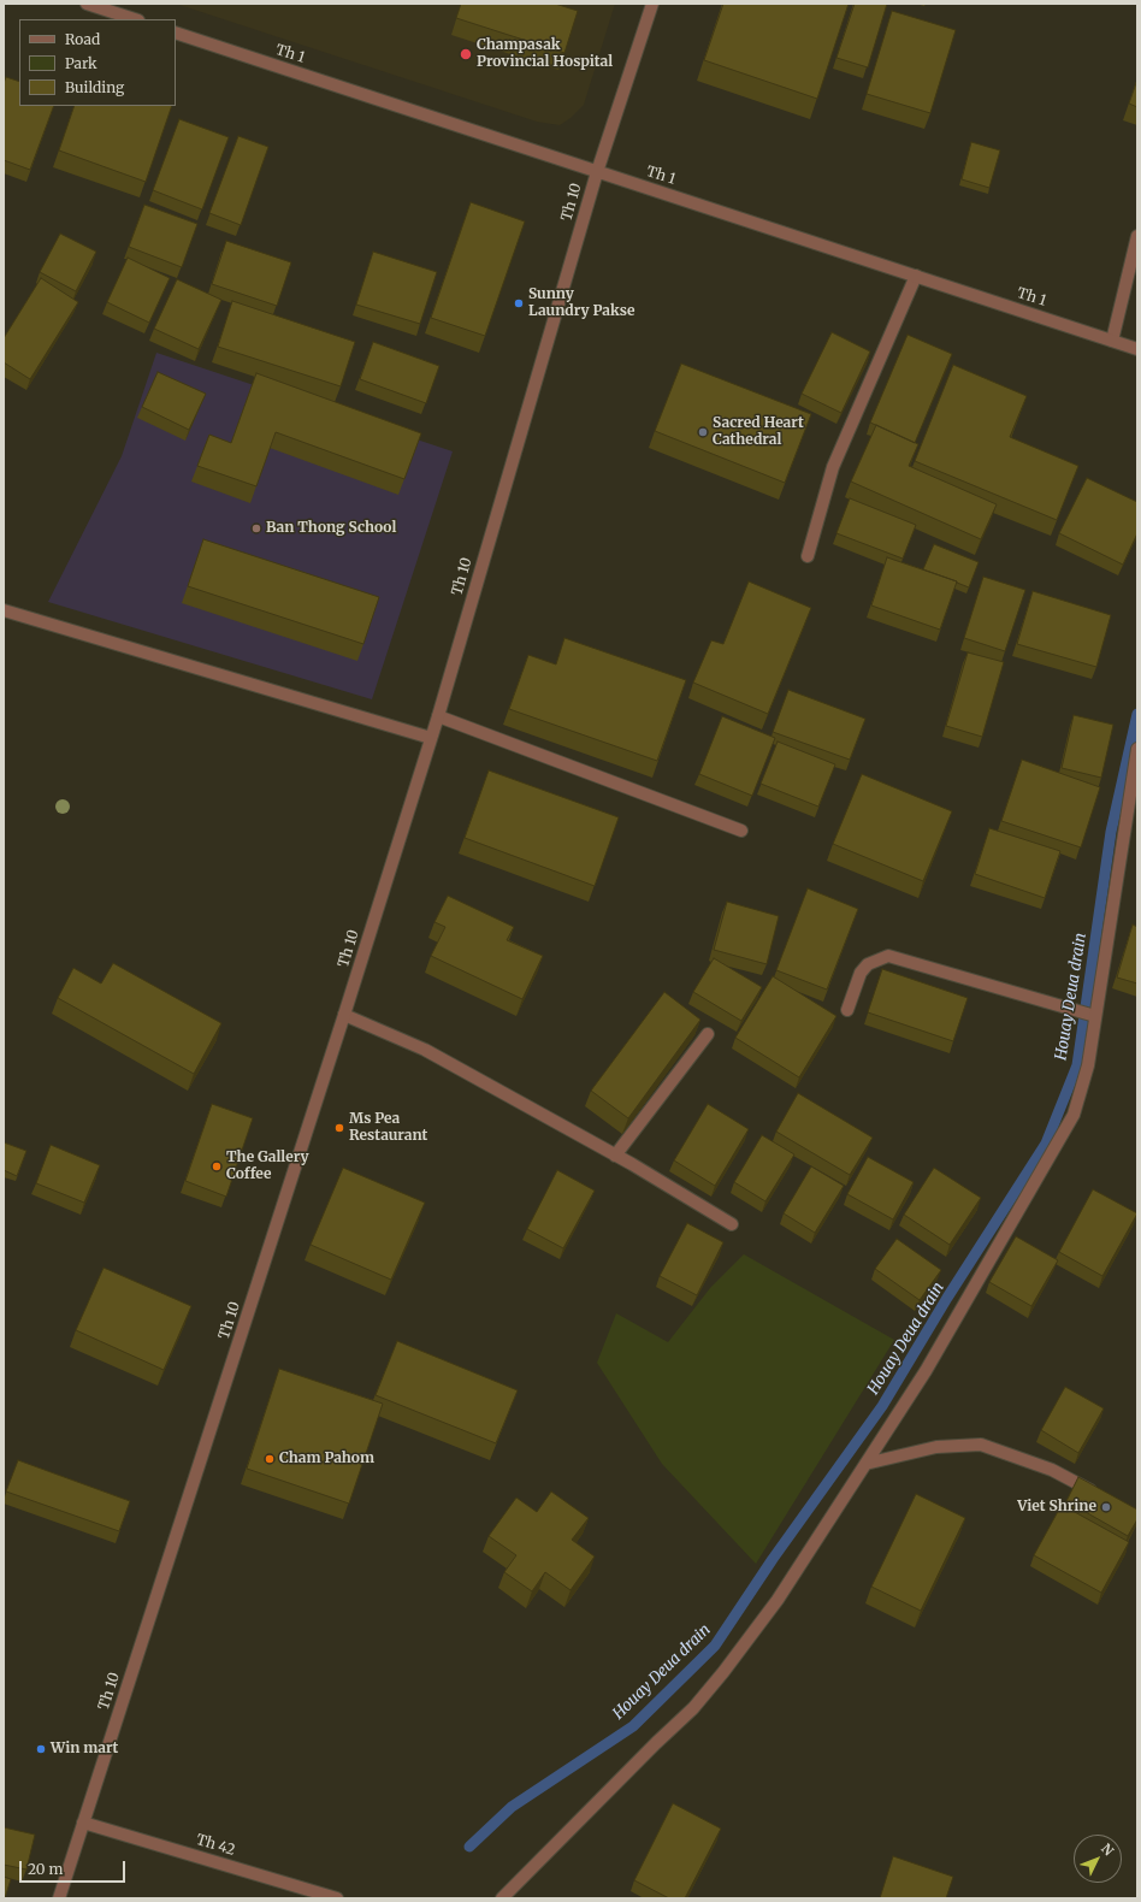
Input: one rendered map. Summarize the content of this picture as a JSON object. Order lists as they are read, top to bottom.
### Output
{
  "streets": {
    "street": ["Th 1", "Th 10", "Th 42"]
  },
  "crossings": [
    ["Th 1", "Th 10"],
    ["Th 10", "Th 42"]
  ],
  "water": ["Houay Deua drain"],
  "places": [
    "Champasak Provincial Hospital",
    "Sunny Laundry Pakse",
    "Sacred Heart Cathedral",
    "Ban Thong School",
    "Ms Pea Restaurant",
    "The Gallery Coffee",
    "Cham Pahom",
    "Viet Shrine",
    "Win mart"
  ],
  "legend": ["Road", "Park", "Building"],
  "scale_bar": "20 m",
  "north": "top right"
}
